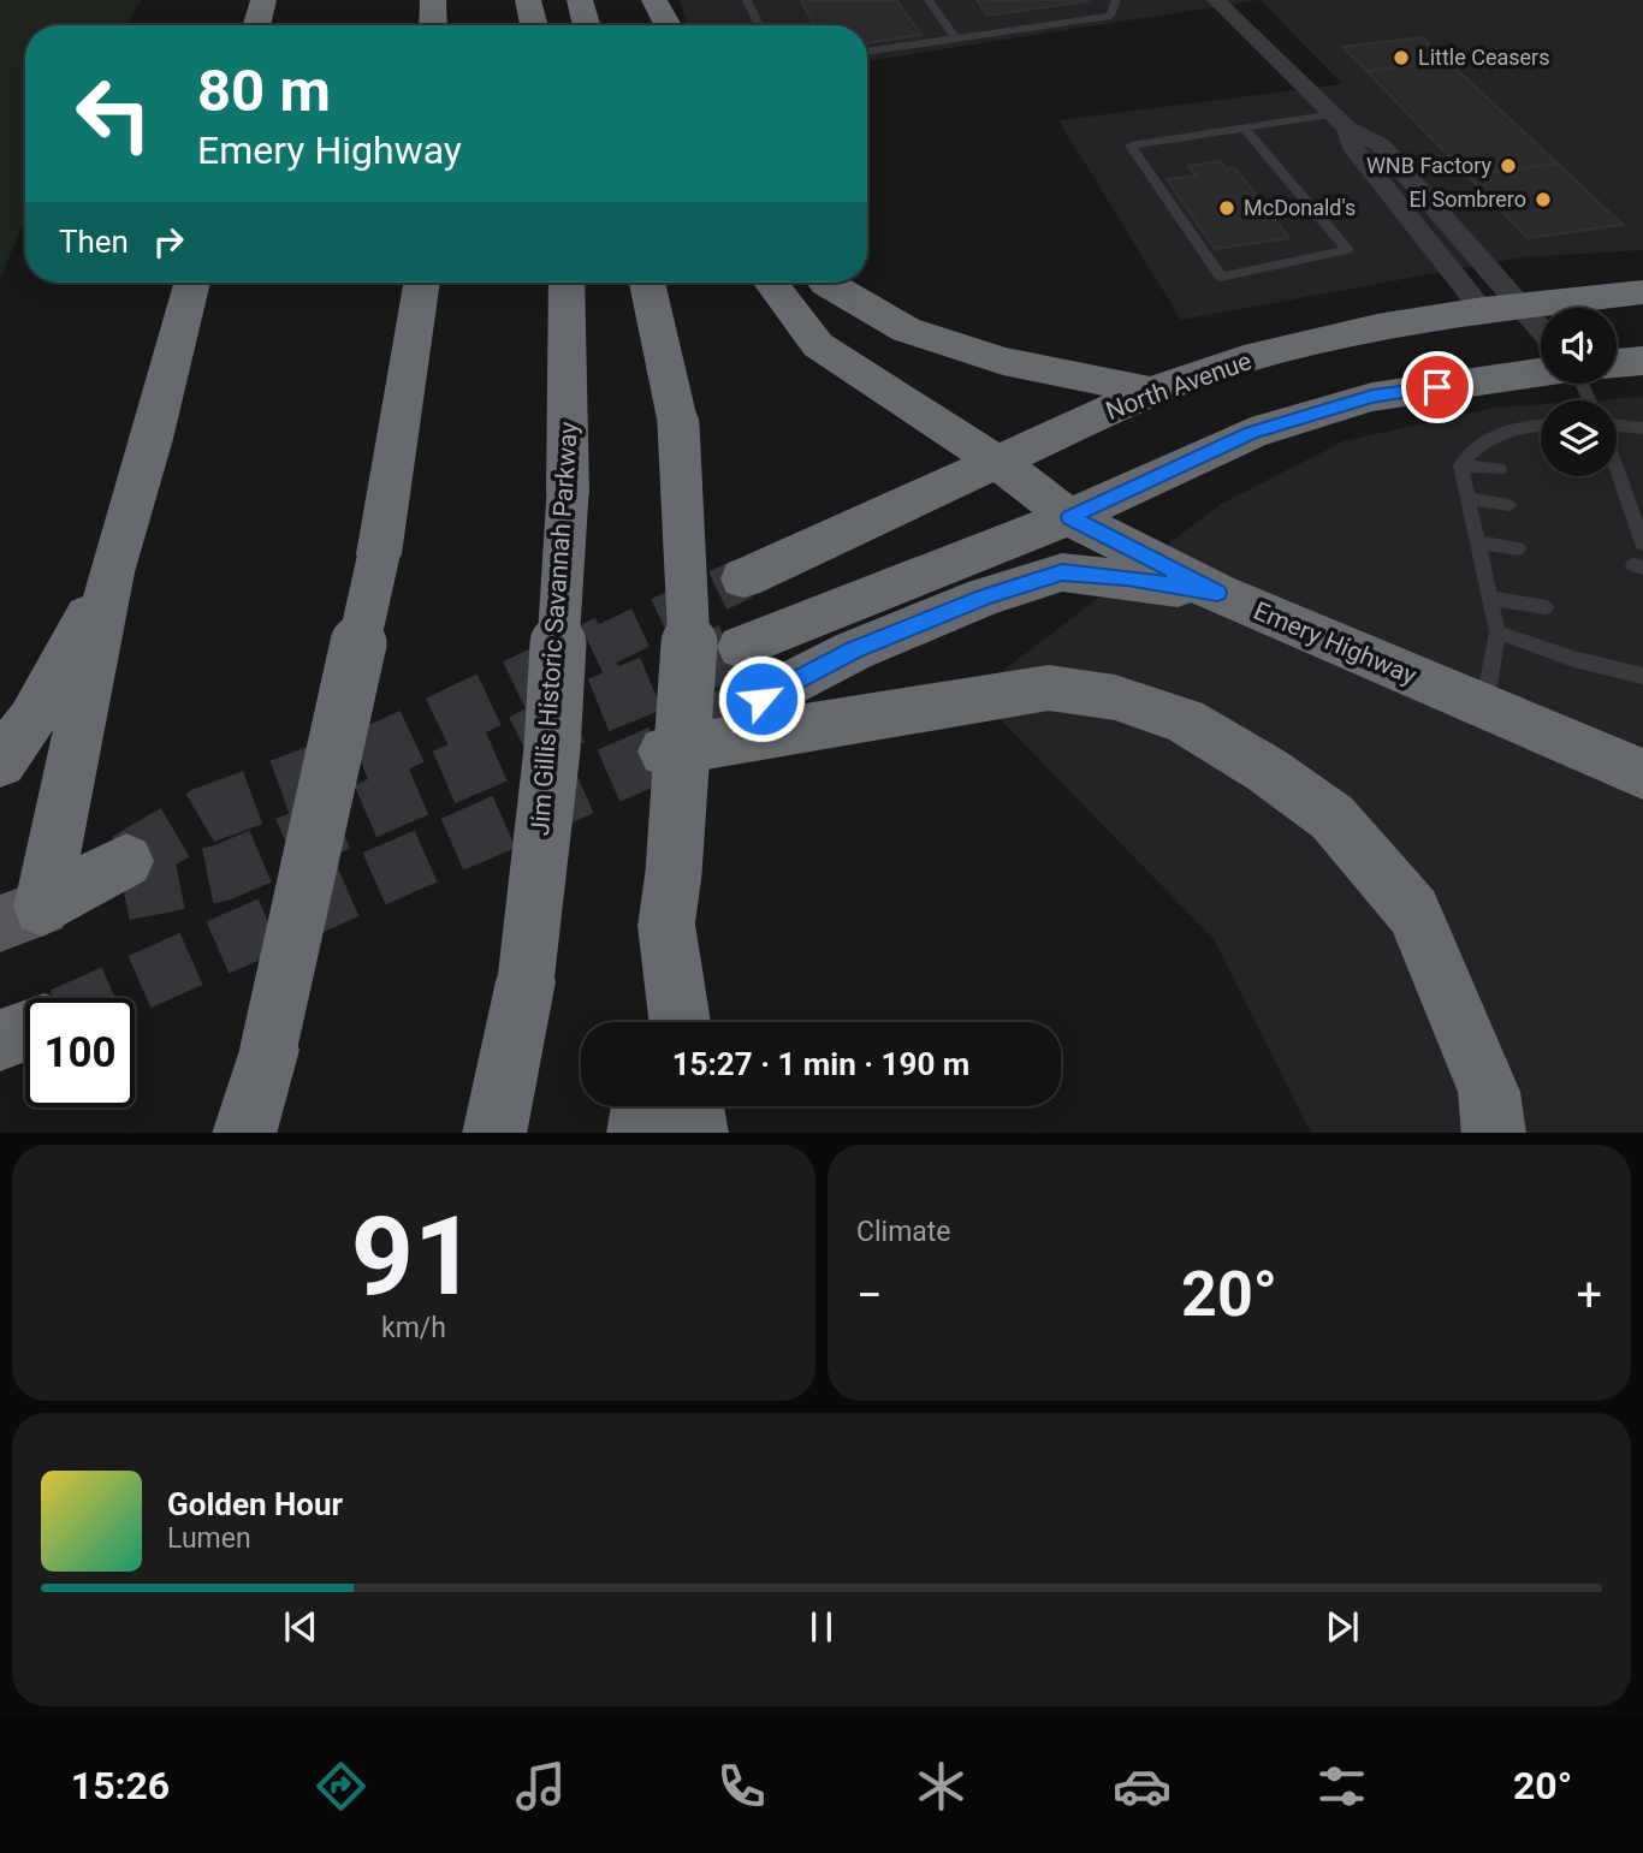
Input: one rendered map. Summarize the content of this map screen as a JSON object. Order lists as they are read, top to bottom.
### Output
{
  "streets": {
    "highway": ["North Avenue", "Jim Gillis Historic Savannah Parkway", "Emery Highway"]
  },
  "crossings": [
    ["North Avenue", "Emery Highway"]
  ],
  "places": [
    "Little Ceasers",
    "WNB Factory",
    "El Sombrero",
    "McDonald's"
  ],
  "page": {
    "turn": ["80 m", "Emery Highway"],
    "then": "Then",
    "limit": "100",
    "trip": "15:27 · 1 min · 190 m",
    "tile": [
      ["91", "km/h"],
      "Climate"
    ],
    "heat": ["−", "20°", "+"],
    "song": ["Golden Hour", "Lumen"],
    "tabs": ["15:26", "20°"]
  }
}
